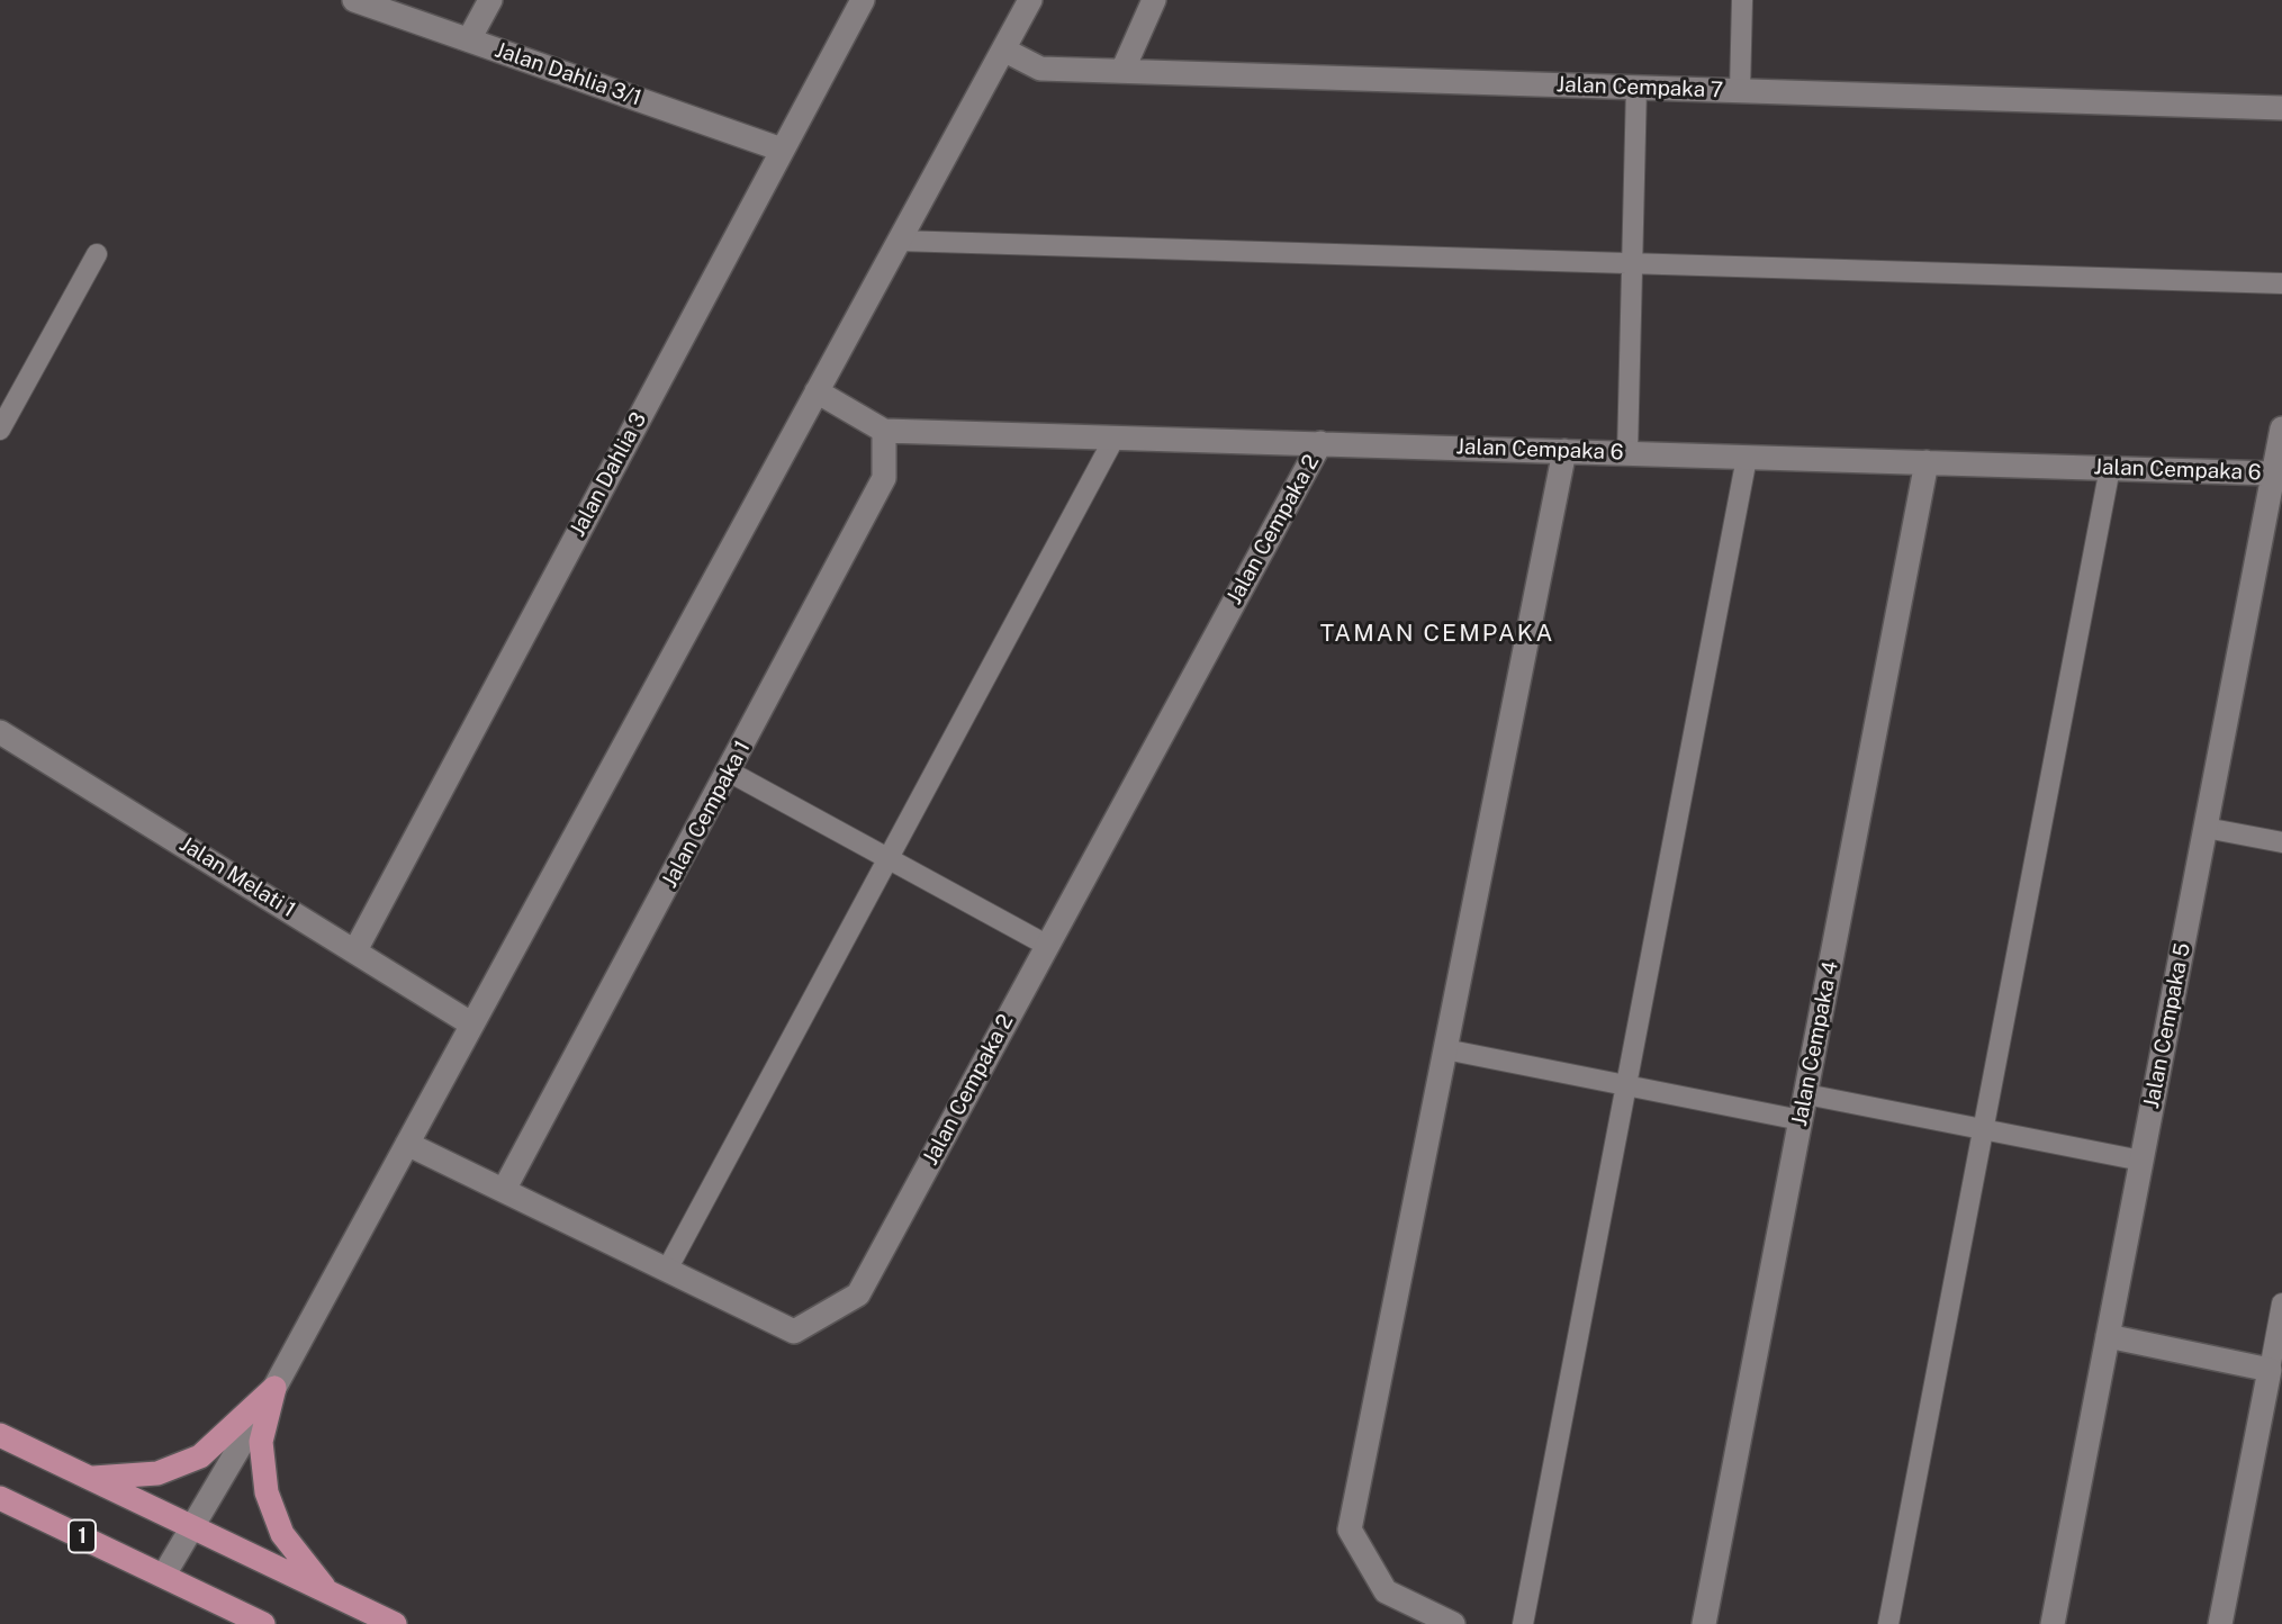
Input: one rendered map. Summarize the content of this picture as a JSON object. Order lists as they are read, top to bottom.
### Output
{
  "streets": {
    "main road": ["1"],
    "street": [
      "Jalan Dahlia 3/1",
      "Jalan Cempaka 7",
      "Jalan Cempaka 6",
      "Jalan Dahlia 3",
      "Jalan Cempaka 2",
      "Jalan Cempaka 1",
      "Jalan Melati 1",
      "Jalan Cempaka 5",
      "Jalan Cempaka 4"
    ]
  },
  "crossings": [
    ["Jalan Dahlia 3/1", "Jalan Dahlia 3"],
    ["Jalan Cempaka 6", "Jalan Cempaka 2"],
    ["Jalan Cempaka 6", "Jalan Cempaka 1"],
    ["Jalan Cempaka 6", "Jalan Cempaka 5"],
    ["Jalan Cempaka 6", "Jalan Cempaka 4"],
    ["Jalan Dahlia 3", "Jalan Melati 1"],
    ["Jalan Cempaka 2", "Jalan Cempaka 1"]
  ],
  "districts": ["TAMAN CEMPAKA"]
}
